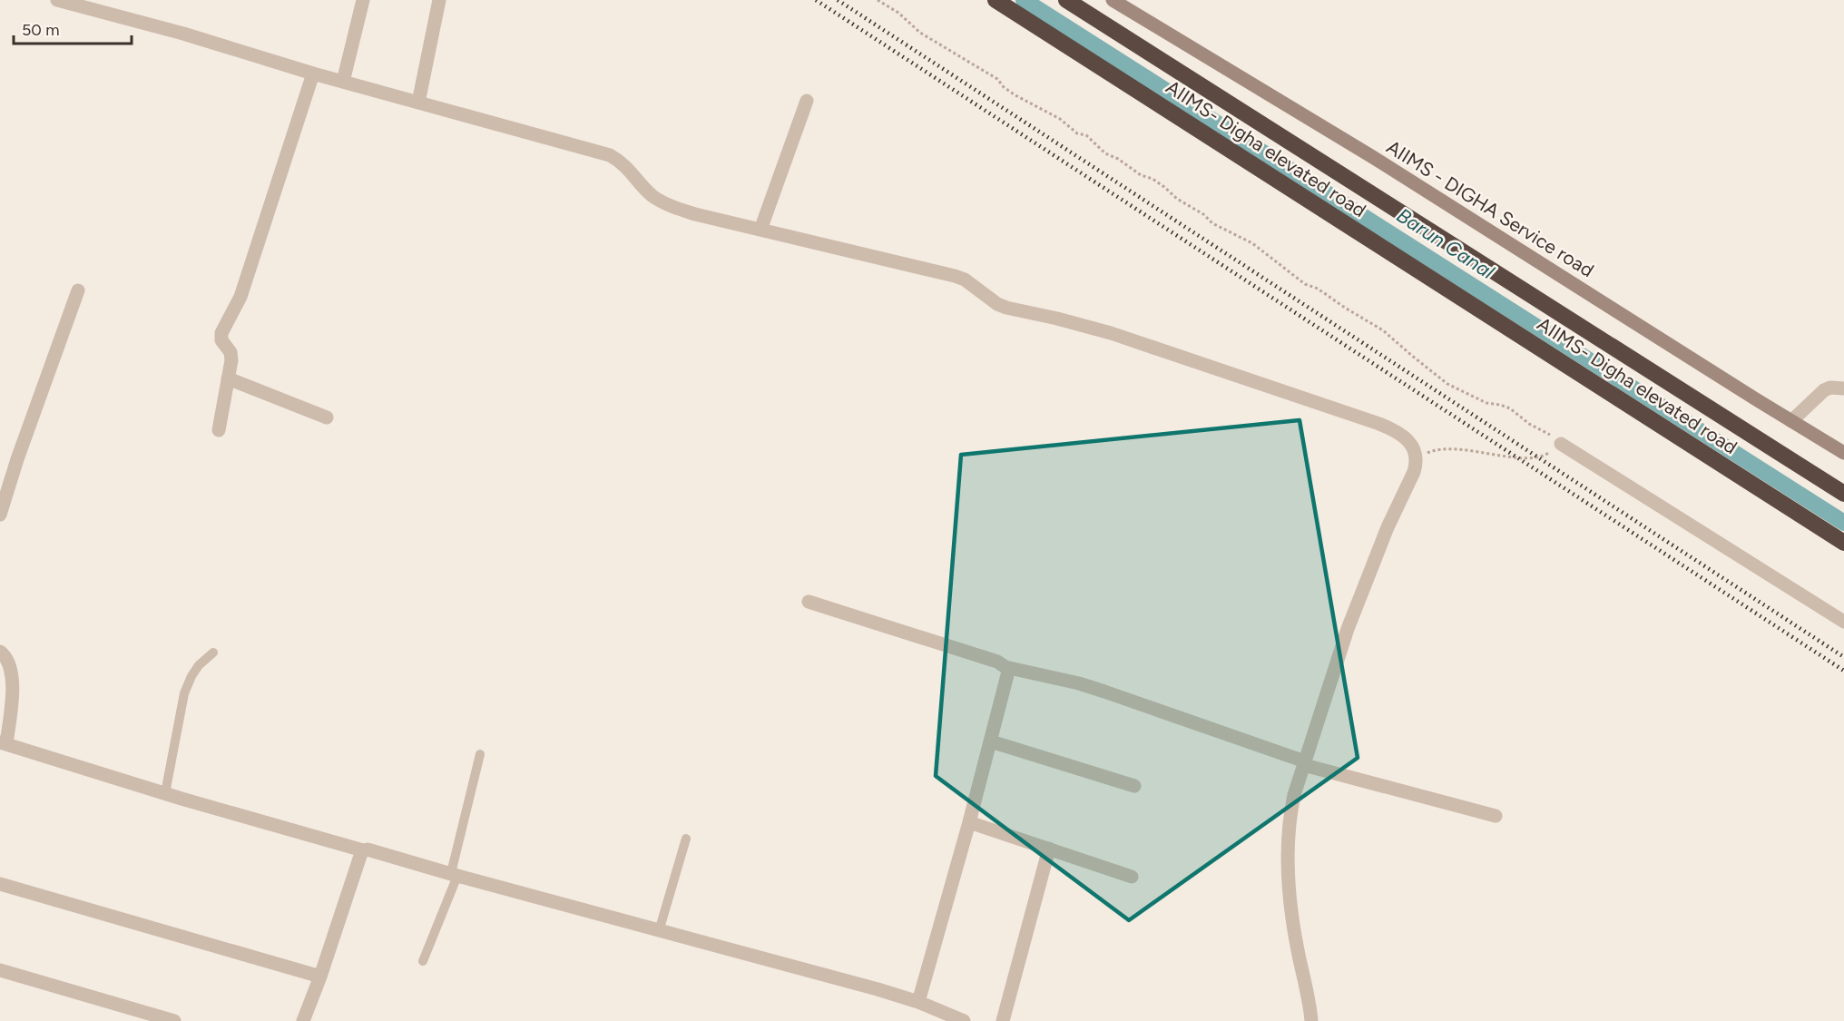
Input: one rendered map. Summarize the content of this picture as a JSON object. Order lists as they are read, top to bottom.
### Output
{
  "streets": {
    "highway": ["AIIMS- Digha elevated road"],
    "main road": ["AIIMS - DIGHA Service road"]
  },
  "water": ["Barun Canal"],
  "scale_bar": "50 m"
}
